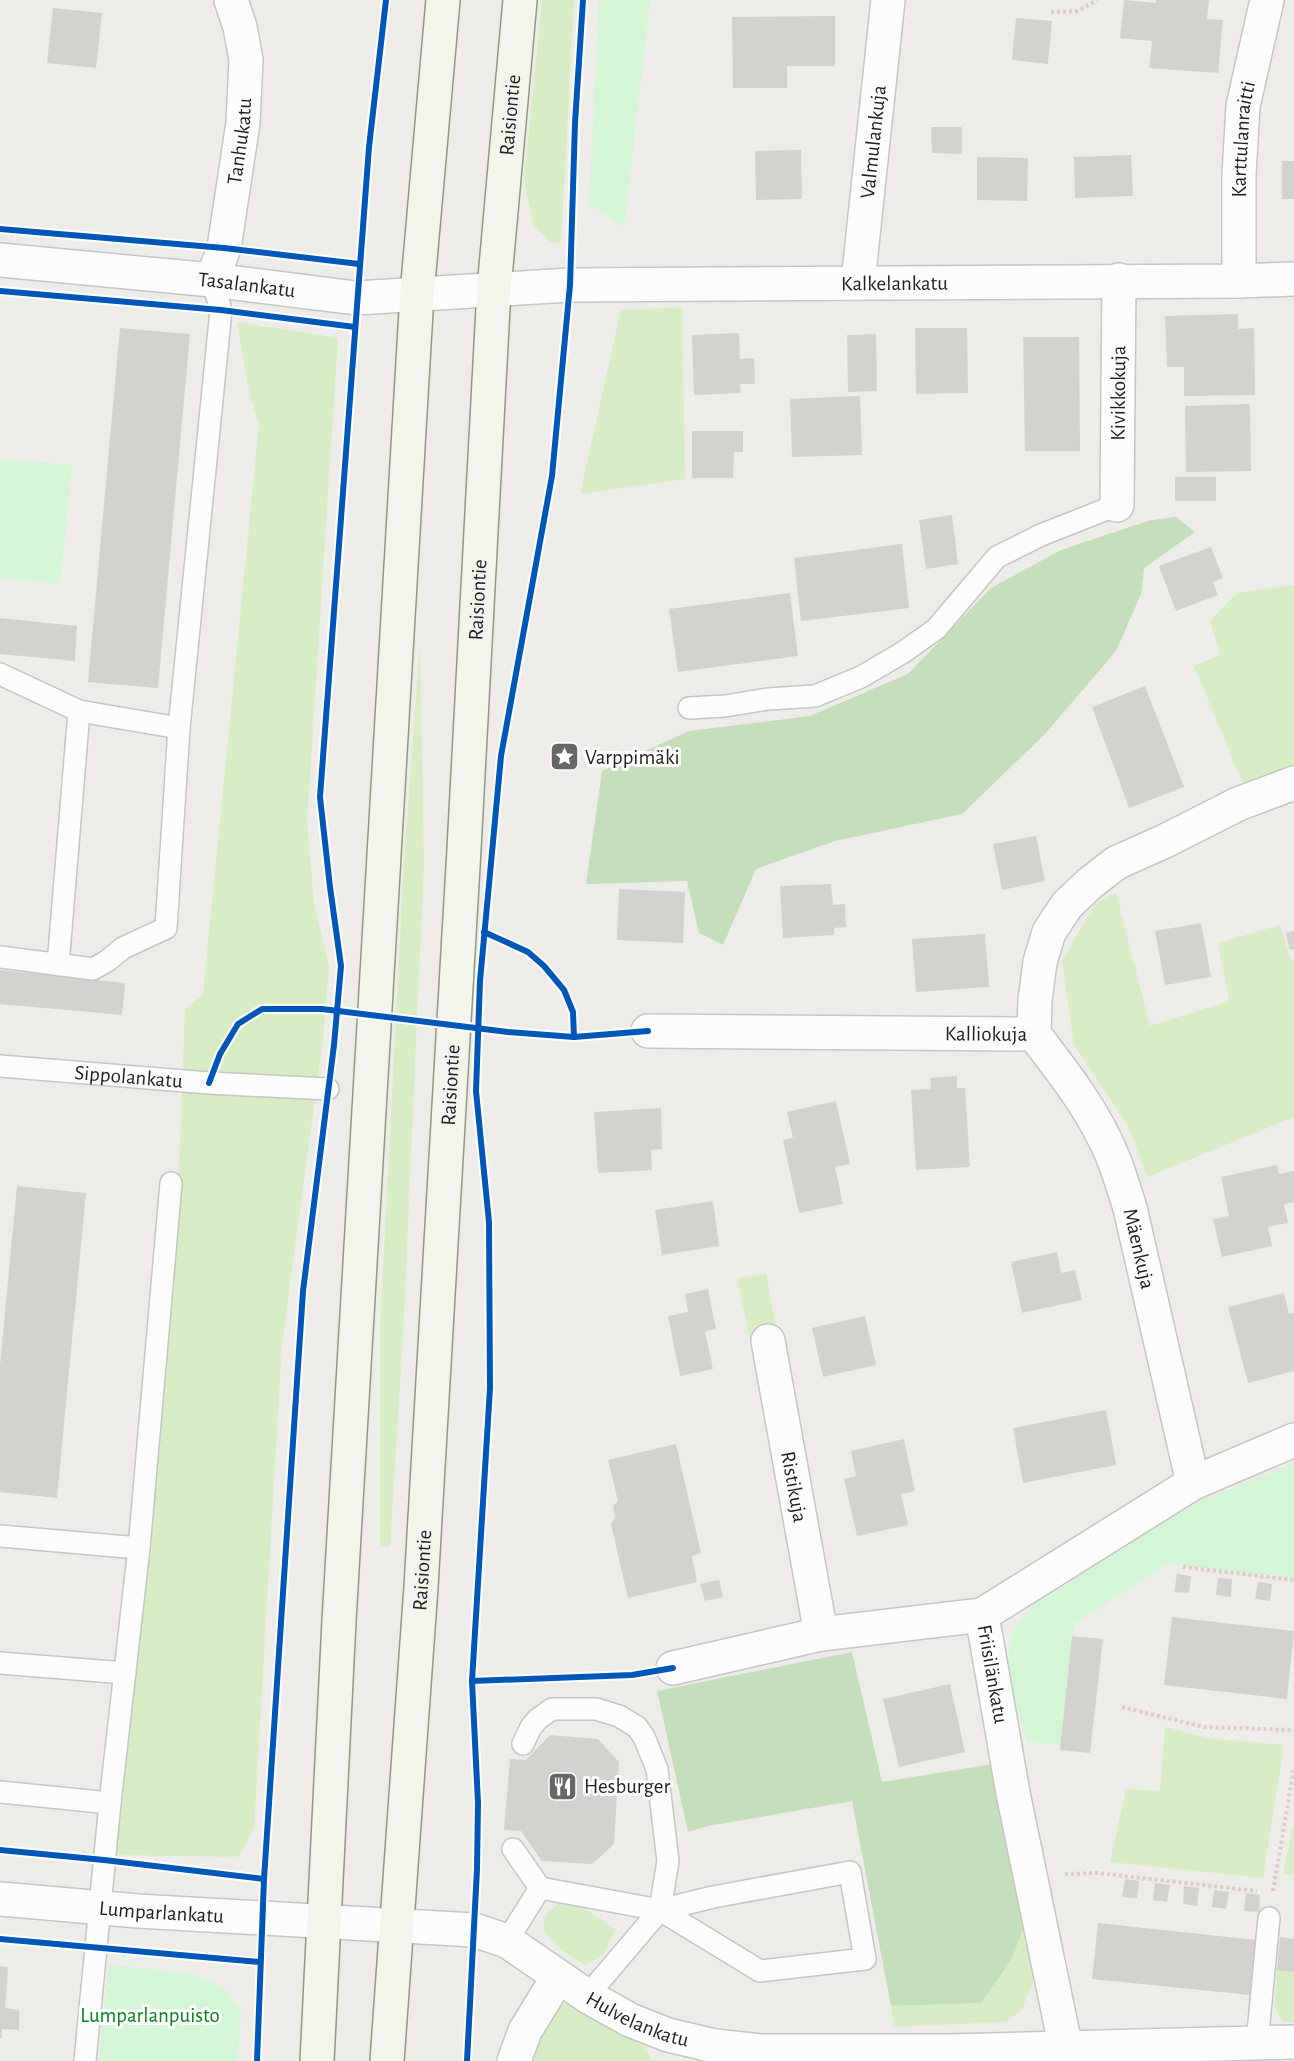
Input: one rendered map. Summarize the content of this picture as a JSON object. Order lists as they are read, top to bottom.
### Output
{
  "streets": {
    "main road": ["Raisiontie"],
    "street": [
      "Karttulanraitti",
      "Tanhukatu",
      "Valmulankuja",
      "Kalkelankatu",
      "Tasalankatu",
      "Kivikkokuja",
      "Kalliokuja",
      "Mäenkuja",
      "Ristikuja",
      "Friisilänkatu",
      "Lumparlankatu",
      "Hulvelankatu"
    ],
    "lane": ["Sippolankatu"]
  },
  "crossings": [
    ["Raisiontie", "Kalkelankatu"],
    ["Raisiontie", "Tasalankatu"],
    ["Raisiontie", "Hulvelankatu"],
    ["Karttulanraitti", "Kalkelankatu"],
    ["Tanhukatu", "Tasalankatu"],
    ["Valmulankuja", "Kalkelankatu"],
    ["Kalkelankatu", "Tasalankatu"],
    ["Kalkelankatu", "Kivikkokuja"],
    ["Kalliokuja", "Mäenkuja"],
    ["Mäenkuja", "Friisilänkatu"],
    ["Friisilänkatu", "Hulvelankatu"],
    ["Lumparlankatu", "Hulvelankatu"]
  ],
  "parks": ["Lumparlanpuisto"],
  "places": {
    "place": ["Varppimäki"],
    "restaurant": ["Hesburger"]
  }
}
